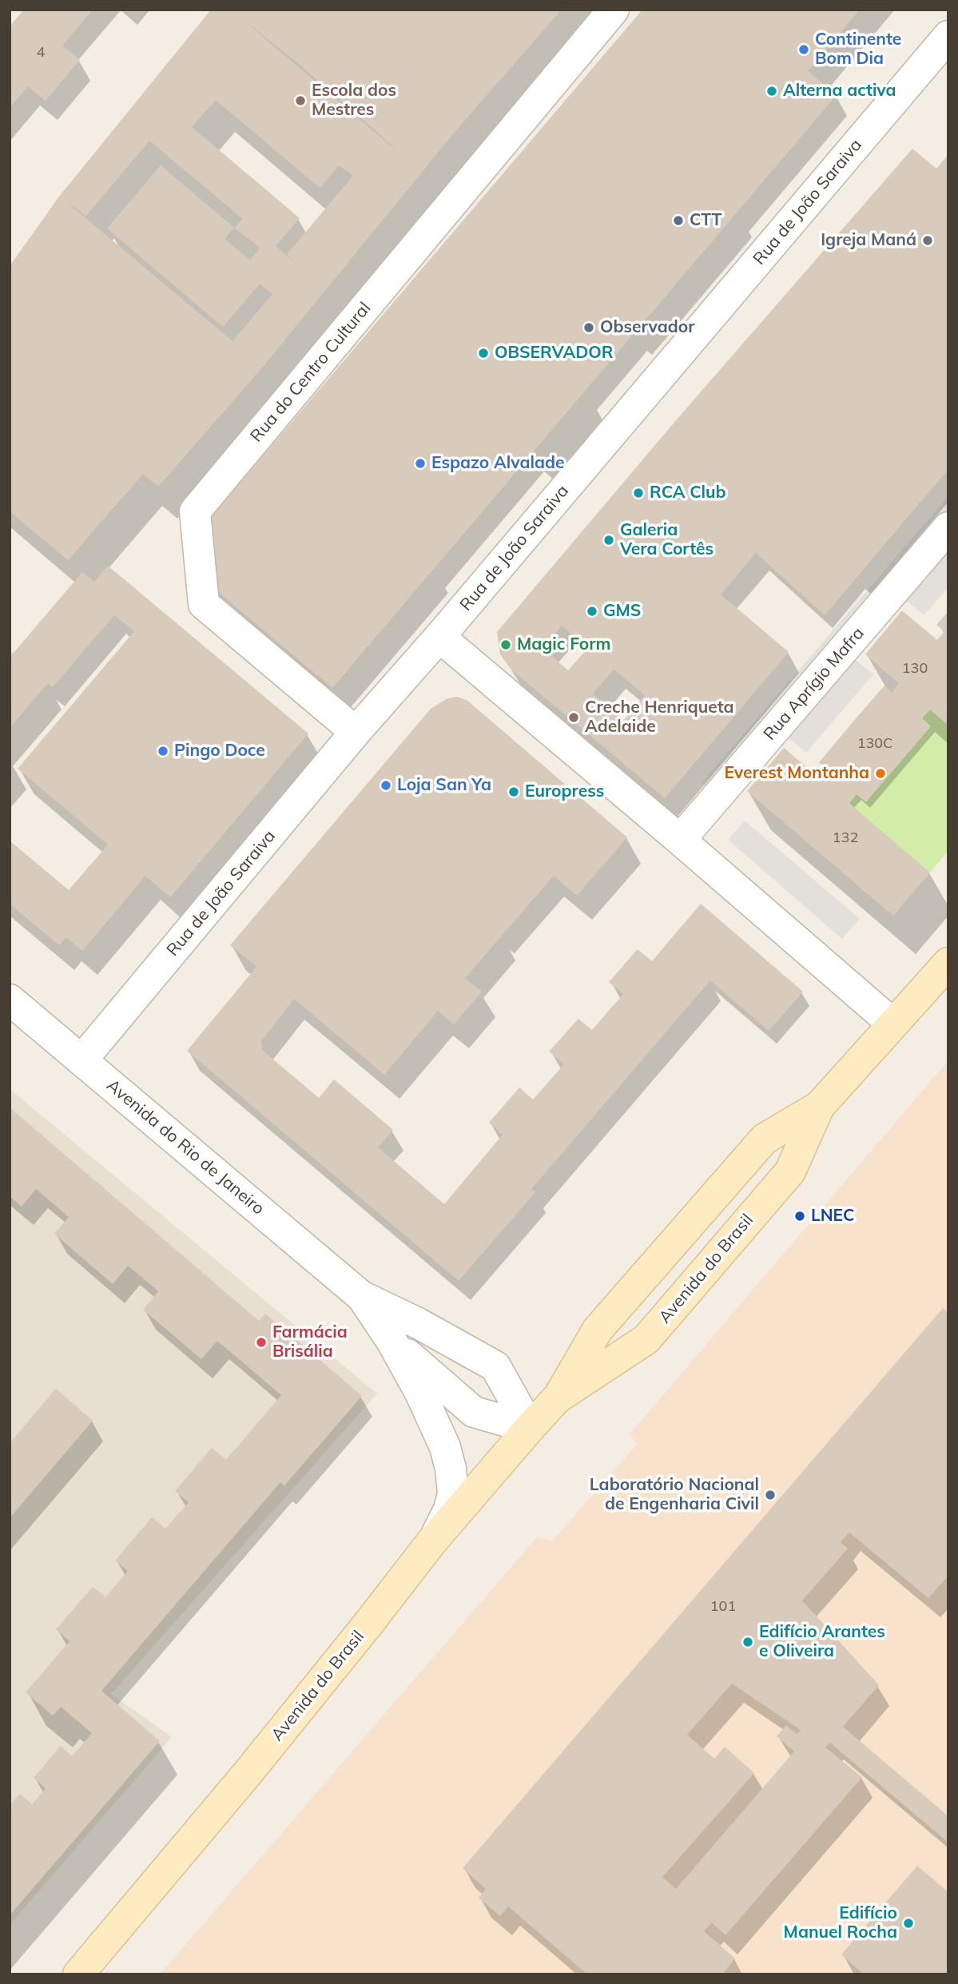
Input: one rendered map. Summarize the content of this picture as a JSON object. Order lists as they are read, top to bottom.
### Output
{
  "streets": {
    "main road": ["Avenida do Brasil"],
    "street": [
      "Rua de João Saraiva",
      "Rua do Centro Cultural",
      "Rua Aprígio Mafra",
      "Avenida do Rio de Janeiro"
    ]
  },
  "crossings": [
    ["Rua de João Saraiva", "Rua do Centro Cultural"],
    ["Rua de João Saraiva", "Avenida do Rio de Janeiro"],
    ["Avenida do Rio de Janeiro", "Avenida do Brasil"]
  ],
  "places": [
    "Continente Bom Dia",
    "Alterna activa",
    "Escola dos Mestres",
    "CTT",
    "Igreja Maná",
    "Observador",
    "OBSERVADOR",
    "Espazo Alvalade",
    "RCA Club",
    "Galeria Vera Cortês",
    "GMS",
    "Magic Form",
    "Creche Henriqueta Adelaide",
    "Pingo Doce",
    "Everest Montanha",
    "Loja San Ya",
    "Europress",
    "LNEC",
    "Farmácia Brisália",
    "Laboratório Nacional de Engenharia Civil",
    "Edifício Arantes e Oliveira",
    "Edifício Manuel Rocha"
  ],
  "house_numbers": [
    "4",
    "130",
    "130C",
    "132",
    "101"
  ]
}
